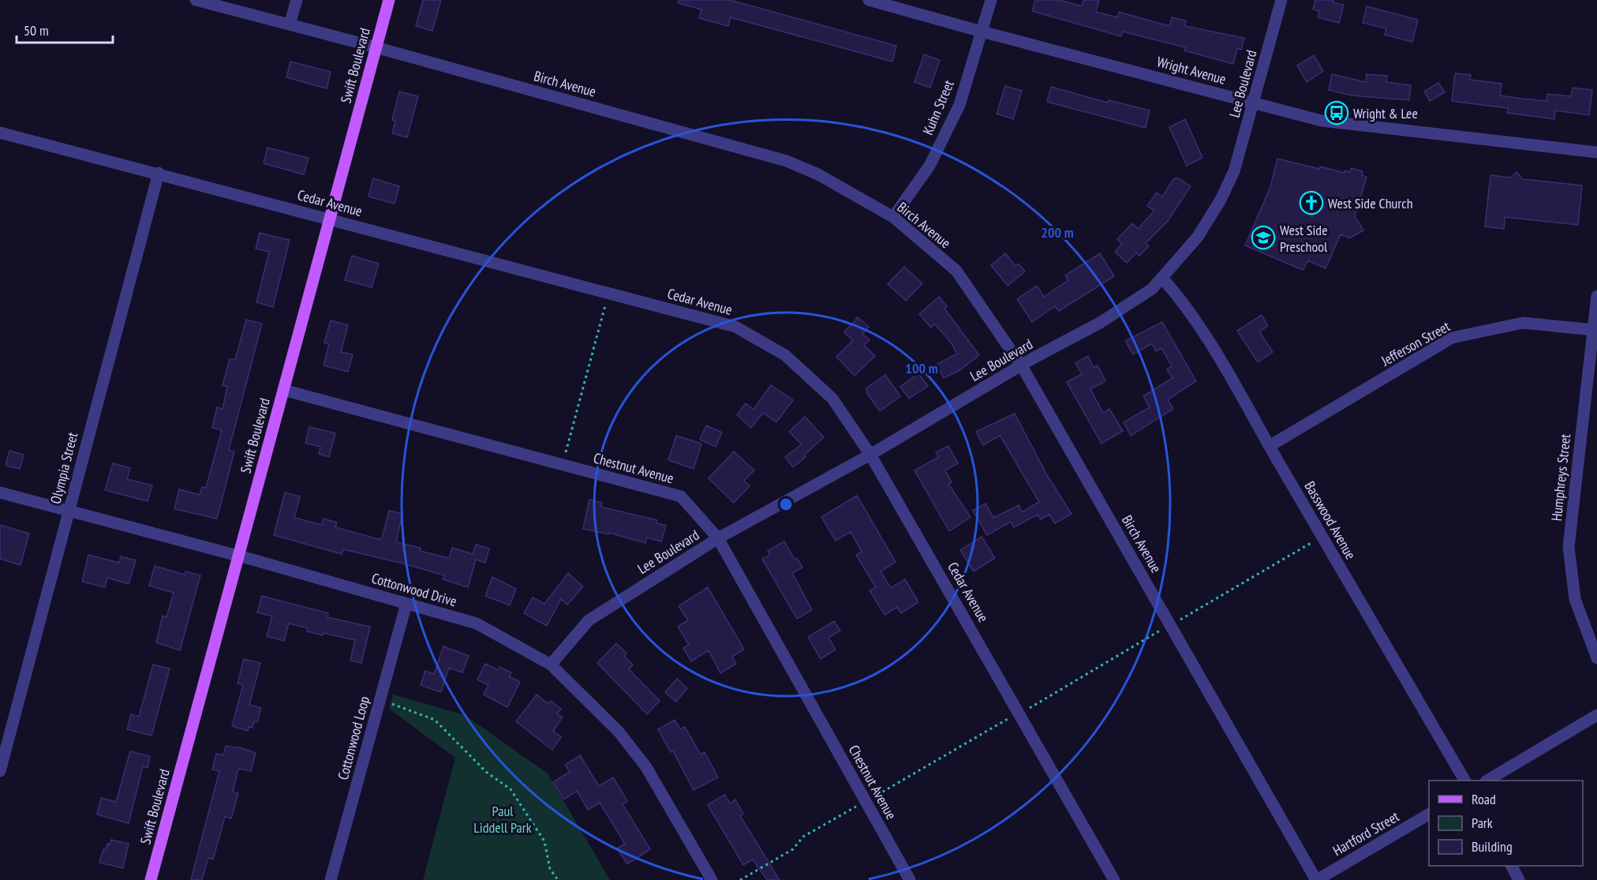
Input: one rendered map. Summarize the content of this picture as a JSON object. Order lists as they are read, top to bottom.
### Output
{
  "streets": {
    "main road": ["Swift Boulevard"],
    "street": [
      "Wright Avenue",
      "Birch Avenue",
      "Lee Boulevard",
      "Kuhn Street",
      "Cedar Avenue",
      "Jefferson Street",
      "Olympia Street",
      "Chestnut Avenue",
      "Humphreys Street",
      "Basswood Avenue",
      "Cottonwood Drive",
      "Cottonwood Loop",
      "Hartford Street"
    ]
  },
  "crossings": [
    ["Swift Boulevard", "Birch Avenue"],
    ["Swift Boulevard", "Cedar Avenue"],
    ["Swift Boulevard", "Chestnut Avenue"],
    ["Swift Boulevard", "Cottonwood Drive"],
    ["Wright Avenue", "Lee Boulevard"],
    ["Wright Avenue", "Kuhn Street"],
    ["Birch Avenue", "Lee Boulevard"],
    ["Birch Avenue", "Kuhn Street"],
    ["Birch Avenue", "Hartford Street"],
    ["Lee Boulevard", "Cedar Avenue"],
    ["Lee Boulevard", "Chestnut Avenue"],
    ["Lee Boulevard", "Basswood Avenue"],
    ["Lee Boulevard", "Cottonwood Drive"],
    ["Cedar Avenue", "Olympia Street"],
    ["Jefferson Street", "Humphreys Street"],
    ["Jefferson Street", "Basswood Avenue"],
    ["Olympia Street", "Cottonwood Drive"],
    ["Cottonwood Drive", "Cottonwood Loop"]
  ],
  "parks": ["Paul Liddell Park"],
  "places": {
    "bus stop": ["Wright & Lee"],
    "church": ["West Side Church"],
    "school or university": ["West Side Preschool"]
  },
  "legend": ["Road", "Park", "Building"],
  "scale_bar": "50 m",
  "rings": ["200 m", "100 m"]
}
